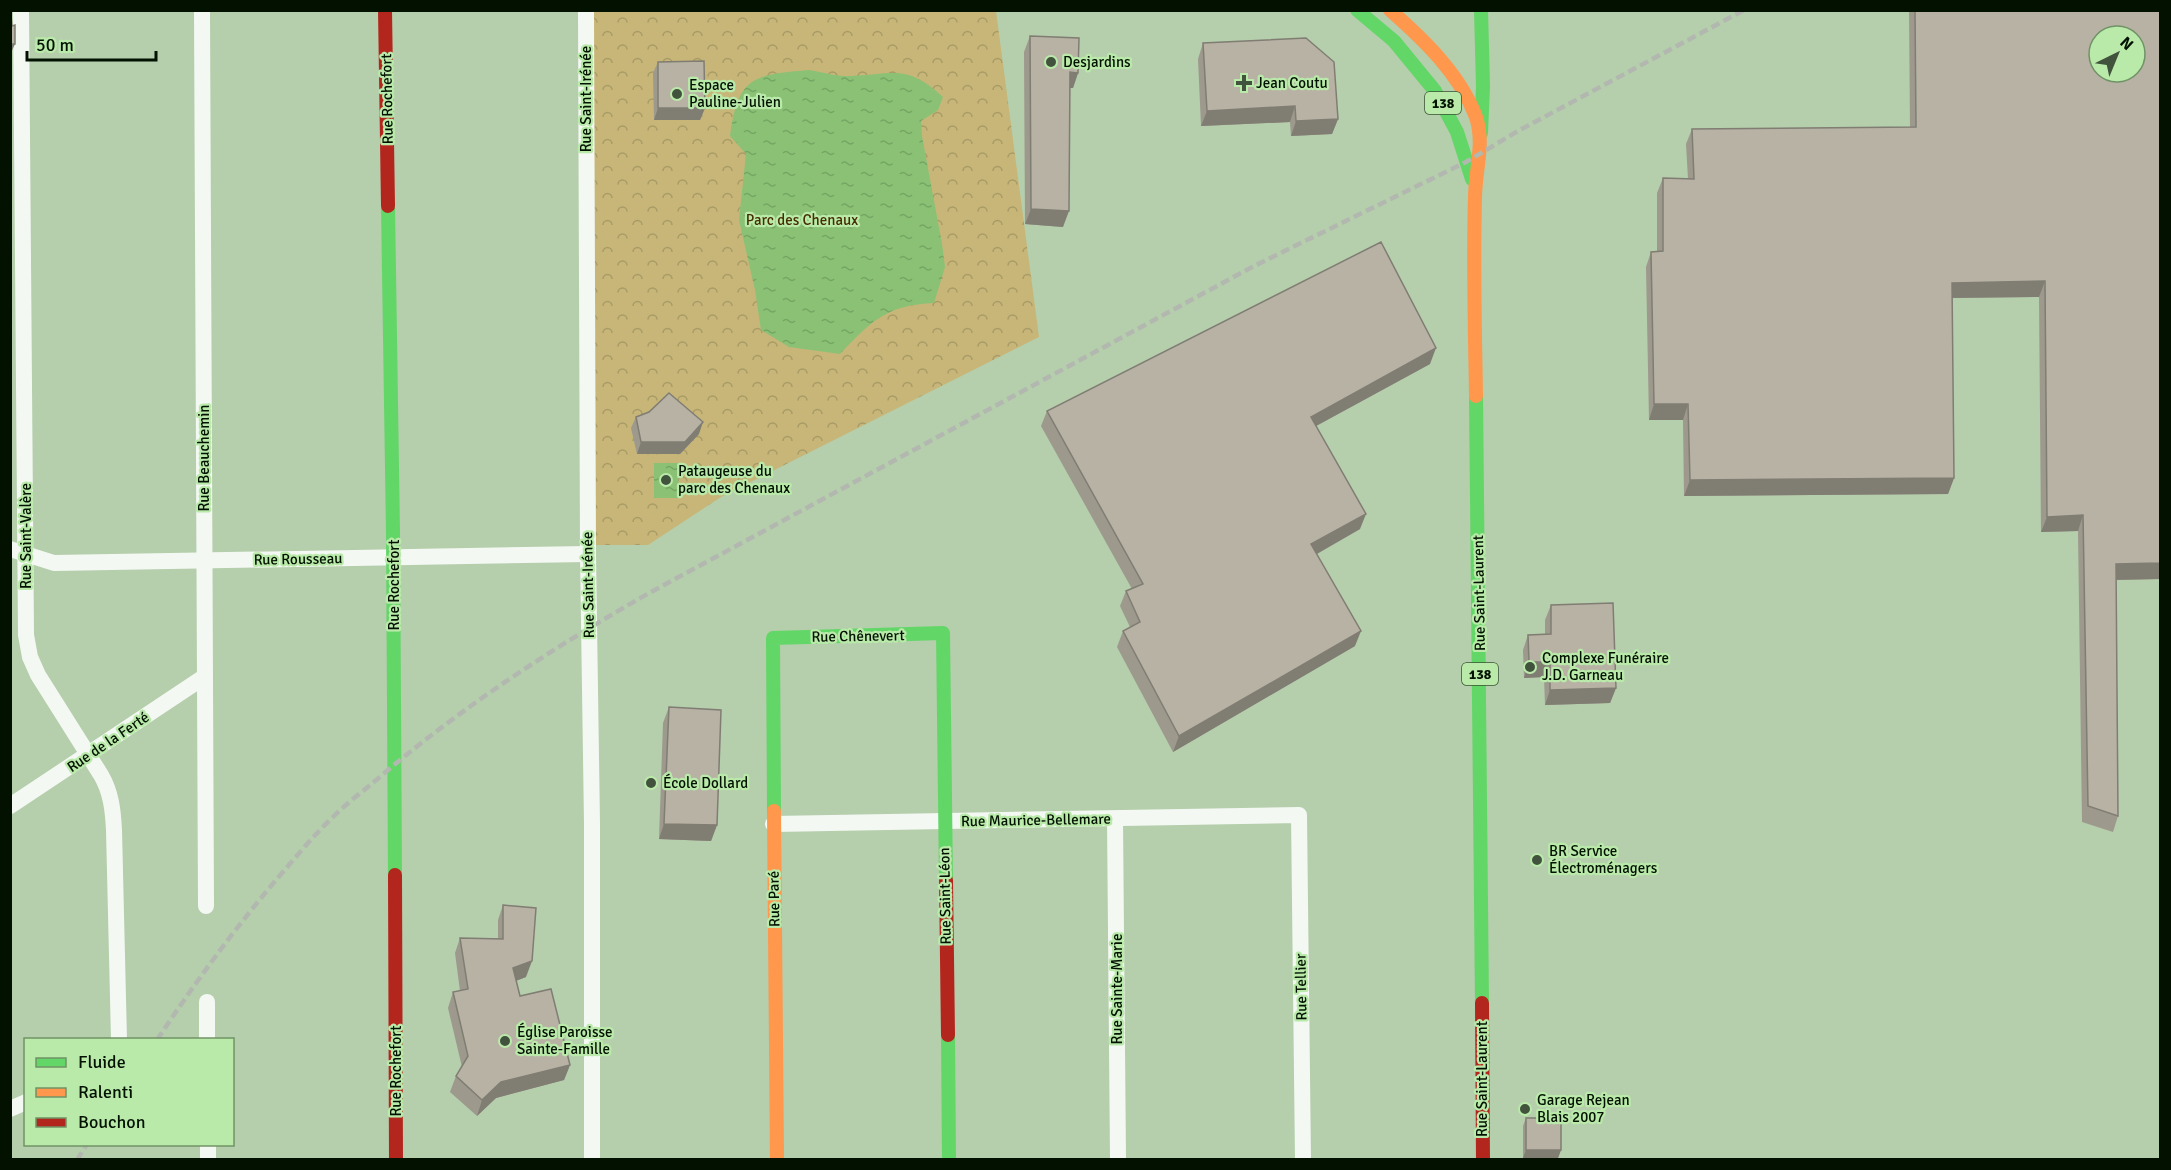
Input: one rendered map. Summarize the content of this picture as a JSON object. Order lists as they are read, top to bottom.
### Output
{
  "streets": {
    "street": [
      "Rue Rochefort",
      "Rue Saint-Irénée",
      "138",
      "Rue Beauchemin",
      "Rue Saint-Valère",
      "Rue Rousseau",
      "Rue Saint-Laurent",
      "Rue Chênevert",
      "Rue de la Ferté",
      "Rue Maurice-Bellemare",
      "Rue Saint-Léon",
      "Rue Paré",
      "Rue Tellier",
      "Rue Sainte-Marie"
    ]
  },
  "crossings": [
    ["Rue Rochefort", "Rue Rousseau"],
    ["Rue Saint-Irénée", "Rue Rousseau"],
    ["138", "Rue Saint-Laurent"],
    ["Rue Beauchemin", "Rue Rousseau"],
    ["Rue Beauchemin", "Rue de la Ferté"],
    ["Rue Saint-Valère", "Rue Rousseau"],
    ["Rue Saint-Valère", "Rue de la Ferté"],
    ["Rue Chênevert", "Rue Saint-Léon"],
    ["Rue Chênevert", "Rue Paré"],
    ["Rue Maurice-Bellemare", "Rue Saint-Léon"],
    ["Rue Maurice-Bellemare", "Rue Paré"],
    ["Rue Maurice-Bellemare", "Rue Tellier"],
    ["Rue Maurice-Bellemare", "Rue Sainte-Marie"]
  ],
  "parks": ["Parc des Chenaux"],
  "places": {
    "other": [
      "Desjardins",
      "Espace Pauline-Julien",
      "Pataugeuse du parc des Chenaux",
      "Complexe Funéraire J.D. Garneau",
      "École Dollard",
      "BR Service Électroménagers",
      "Église Paroisse Sainte-Famille",
      "Garage Rejean Blais 2007"
    ],
    "health": ["Jean Coutu"]
  },
  "legend": ["Fluide", "Ralenti", "Bouchon"],
  "scale_bar": "50 m",
  "north": "top right"
}
